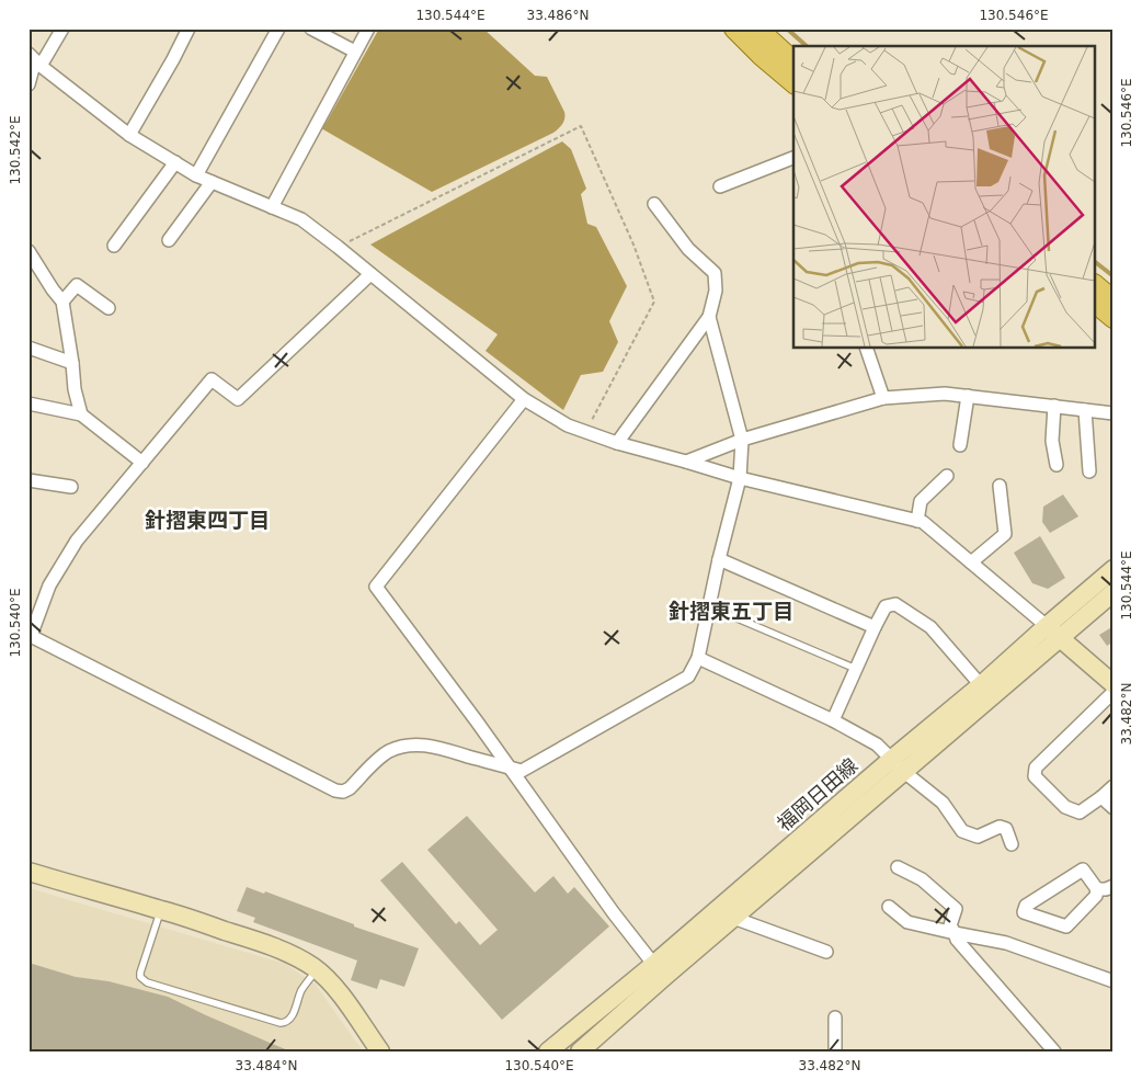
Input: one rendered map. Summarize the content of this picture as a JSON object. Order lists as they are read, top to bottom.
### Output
{
  "streets": {
    "main road": ["福岡日田線"]
  },
  "districts": ["針摺東四丁目", "針摺東五丁目"],
  "coordinates": [
    "130.544°E",
    "33.486°N",
    "130.546°E",
    "130.542°E",
    "130.540°E",
    "33.482°N",
    "33.484°N"
  ]
}
